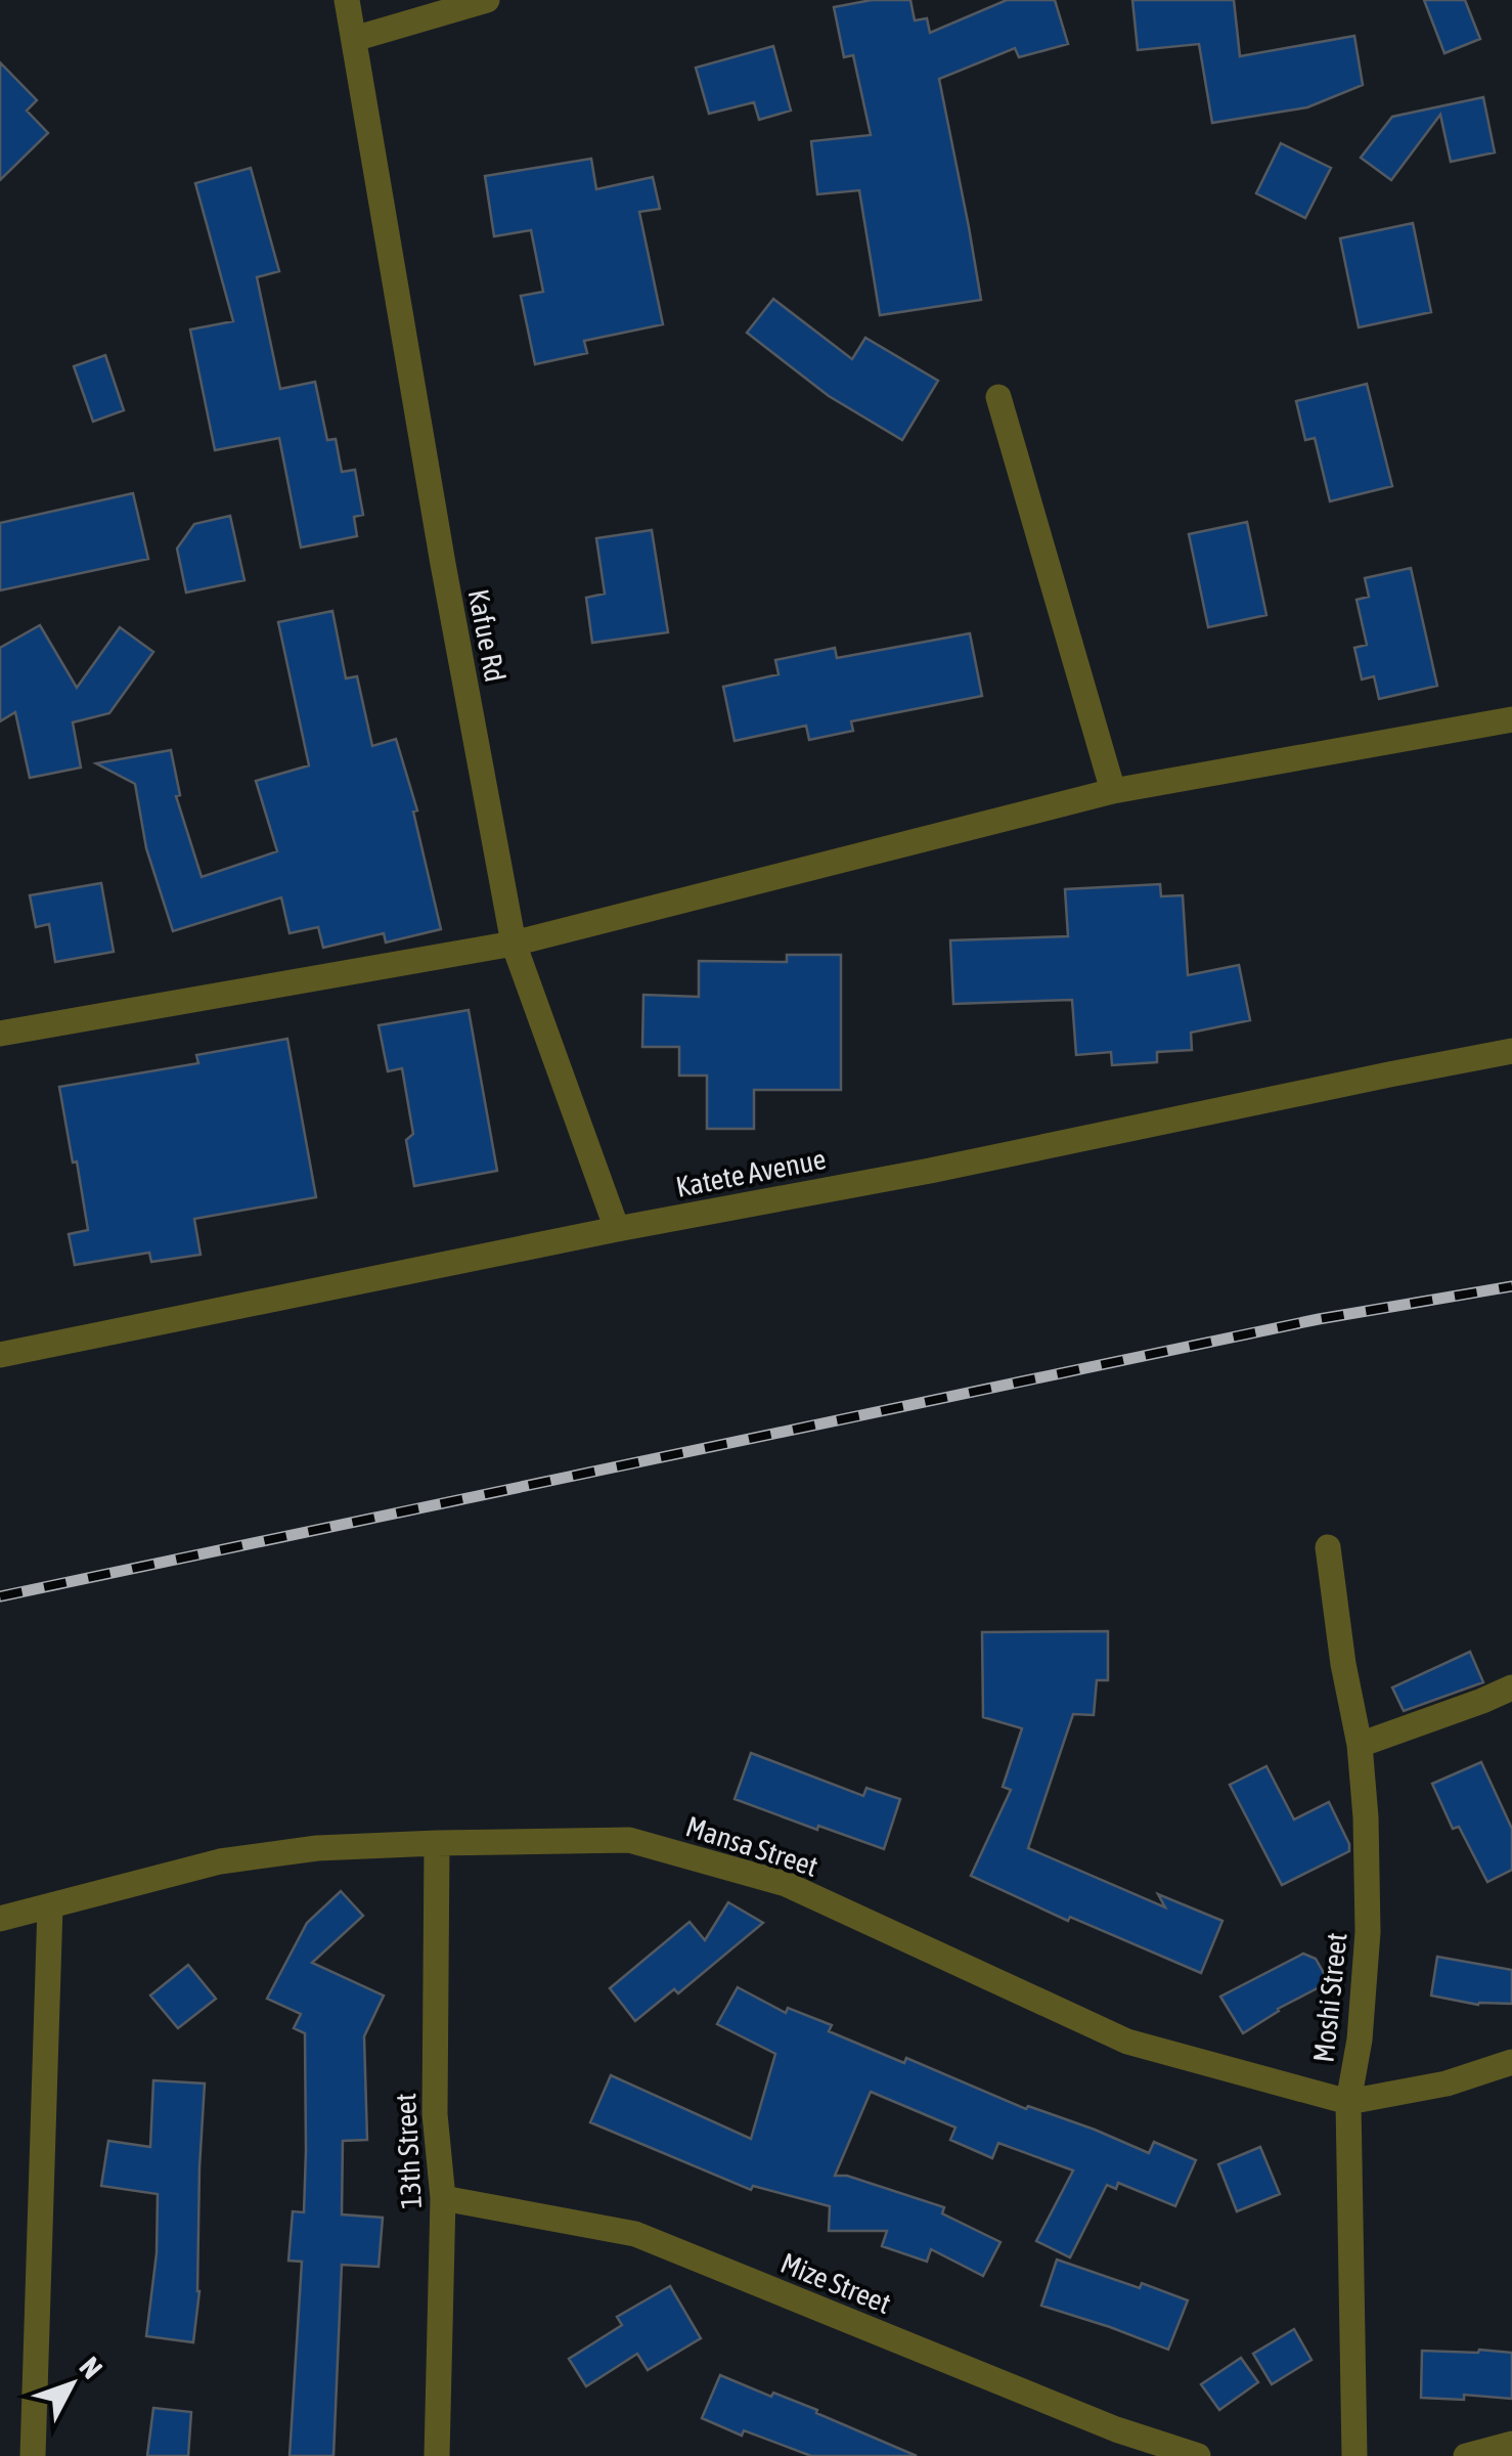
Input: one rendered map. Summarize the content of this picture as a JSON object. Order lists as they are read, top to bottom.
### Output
{
  "streets": {
    "street": [
      "Kafue Rd",
      "Katete Avenue",
      "Mansa Street",
      "Moshi Street",
      "13th Street",
      "Mize Street"
    ]
  },
  "crossings": [
    ["Kafue Rd", "Katete Avenue"],
    ["Mansa Street", "Moshi Street"],
    ["Mansa Street", "13th Street"],
    ["13th Street", "Mize Street"]
  ],
  "north": "top right"
}
